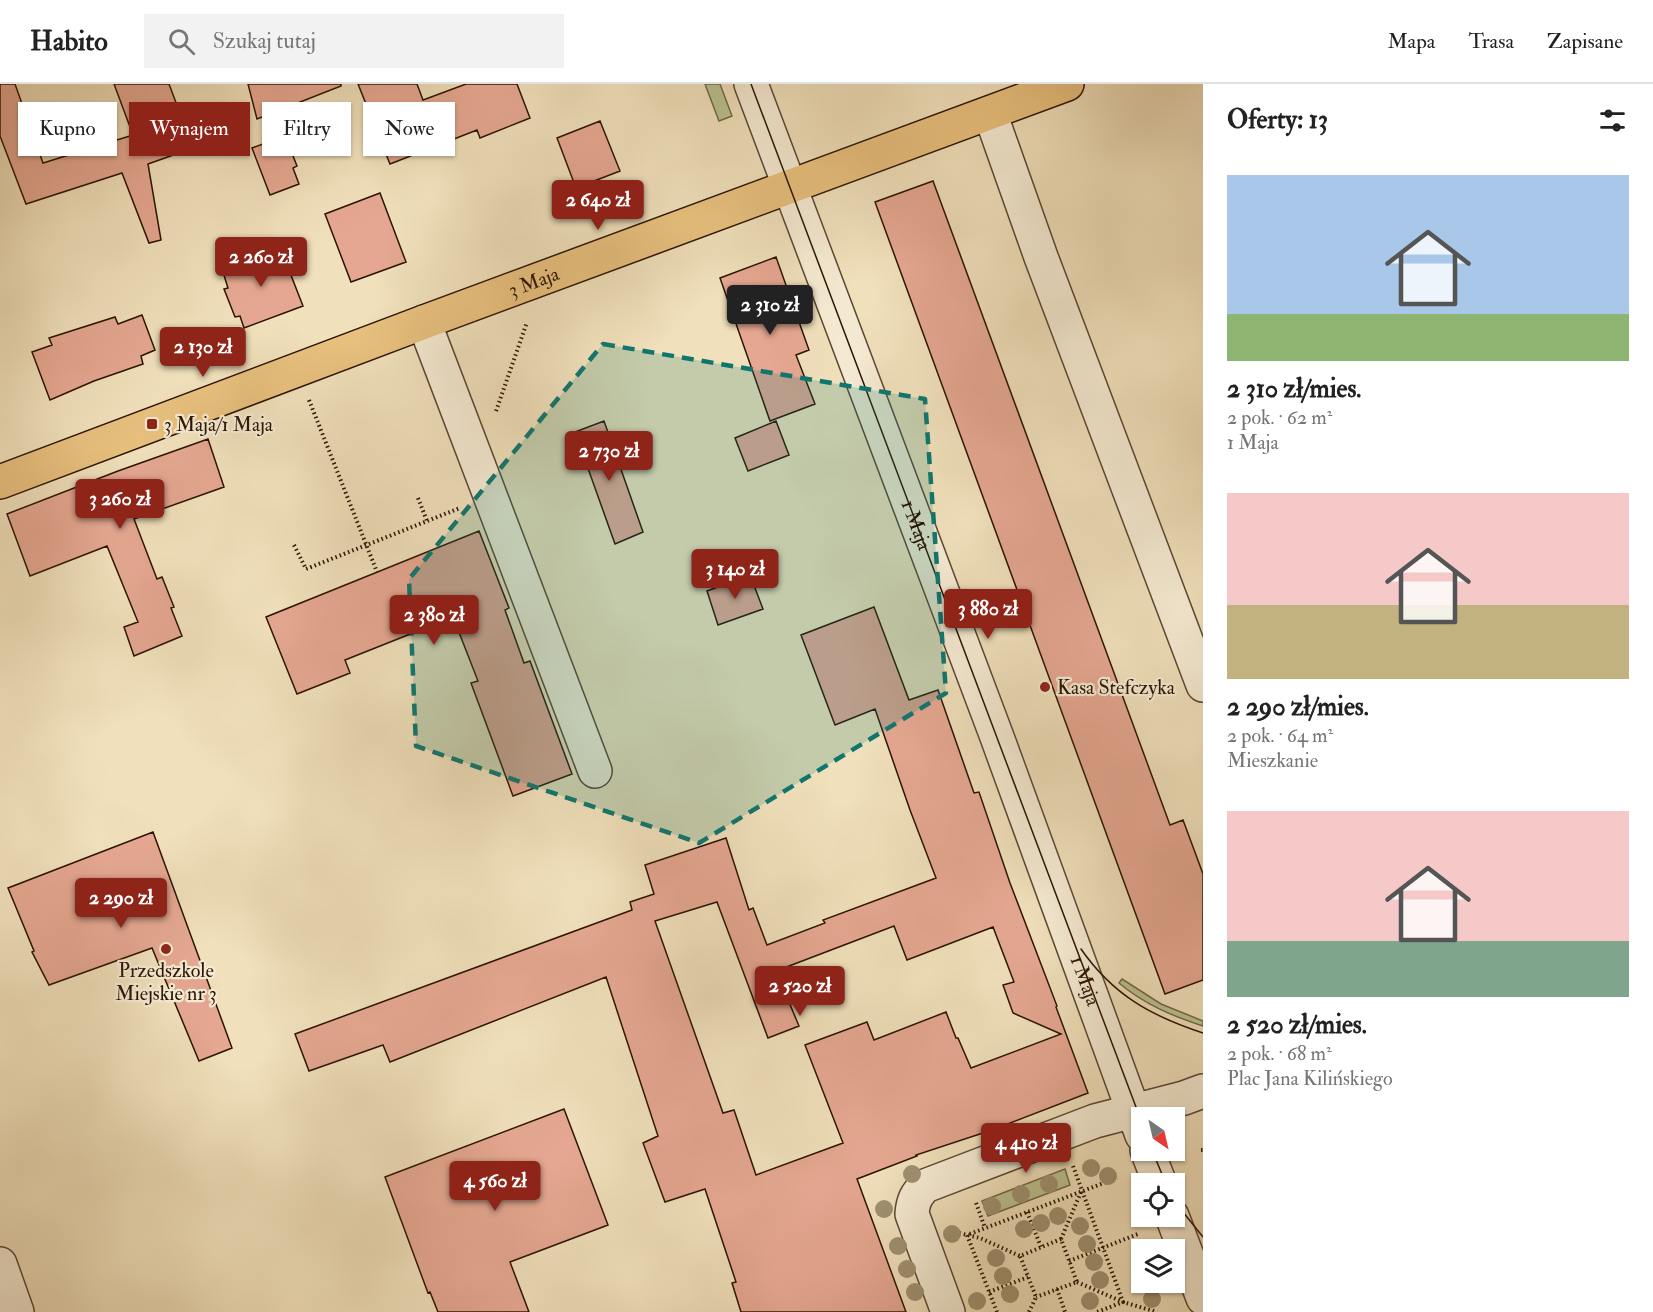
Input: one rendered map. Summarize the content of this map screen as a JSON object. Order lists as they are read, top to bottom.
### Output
{
  "streets": {
    "main road": ["3 Maja"],
    "street": ["1 Maja"]
  },
  "crossings": [
    ["3 Maja", "1 Maja"]
  ],
  "places": {
    "transit": ["3 Maja/1 Maja"],
    "other": ["Kasa Stefczyka", "Przedszkole Miejskie nr 3"]
  },
  "north": "bottom right",
  "page": {
    "header": "Habito",
    "search": "Szukaj tutaj",
    "nav": ["Mapa", "Trasa", "Zapisane"],
    "heading": "Oferty: 13",
    "chip": [
      "Kupno",
      "Wynajem",
      "Filtry",
      "Nowe"
    ],
    "list": [
      {
        "name": "2 310 zł/mies.",
        "note": "2 pok. · 62 m² · 1 Maja"
      },
      {
        "name": "2 290 zł/mies.",
        "note": "2 pok. · 64 m² · Mieszkanie"
      },
      {
        "name": "2 520 zł/mies.",
        "note": "2 pok. · 68 m² · Plac Jana Kilińskiego"
      }
    ],
    "price": [
      "2 640 zł",
      "2 260 zł",
      "2 310 zł",
      "2 130 zł",
      "2 730 zł",
      "3 260 zł",
      "3 140 zł",
      "3 880 zł",
      "2 380 zł",
      "2 290 zł",
      "2 520 zł",
      "4 410 zł",
      "4 560 zł"
    ]
  }
}
